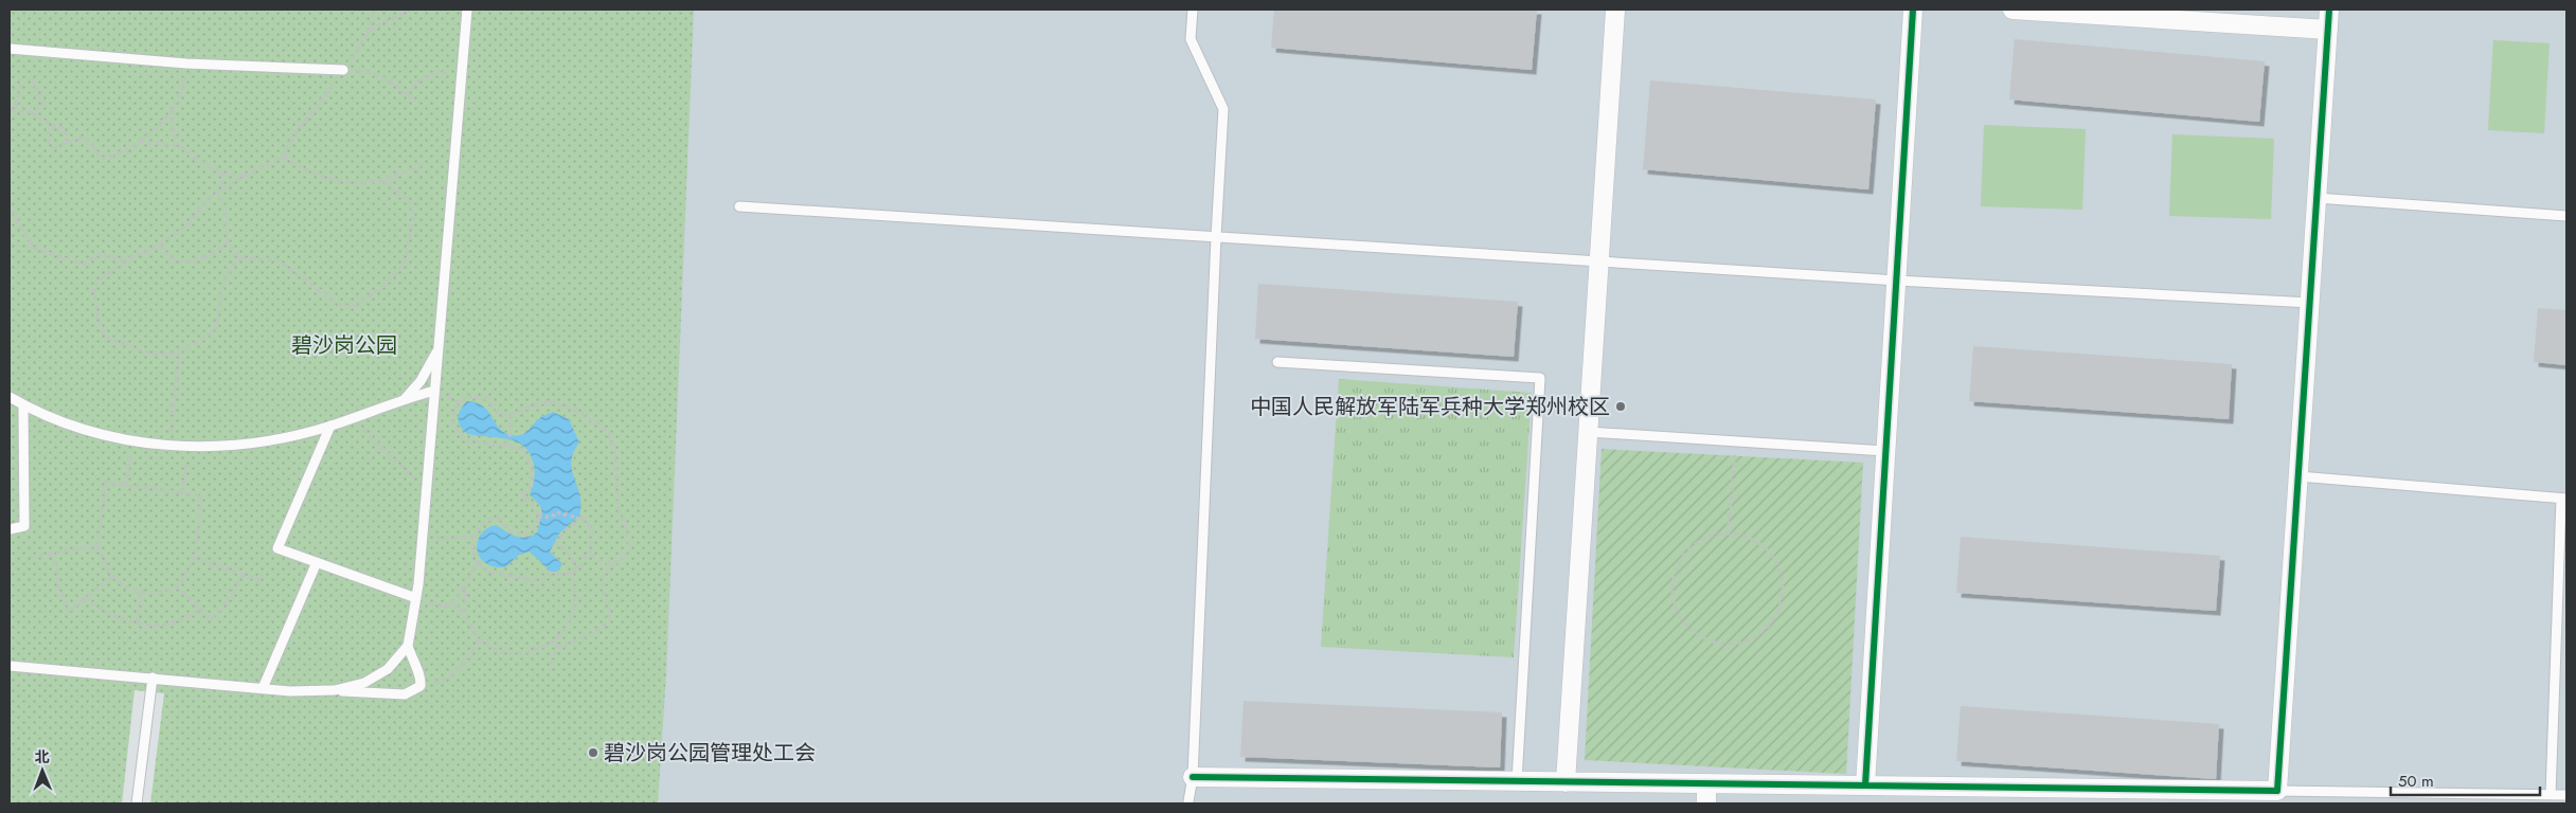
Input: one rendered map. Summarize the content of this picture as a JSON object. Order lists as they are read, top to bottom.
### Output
{
  "parks": ["碧沙岗公园"],
  "places": ["中国人民解放军陆军兵种大学郑州校区", "碧沙岗公园管理处工会"],
  "scale_bar": "50 m",
  "north": "top"
}
